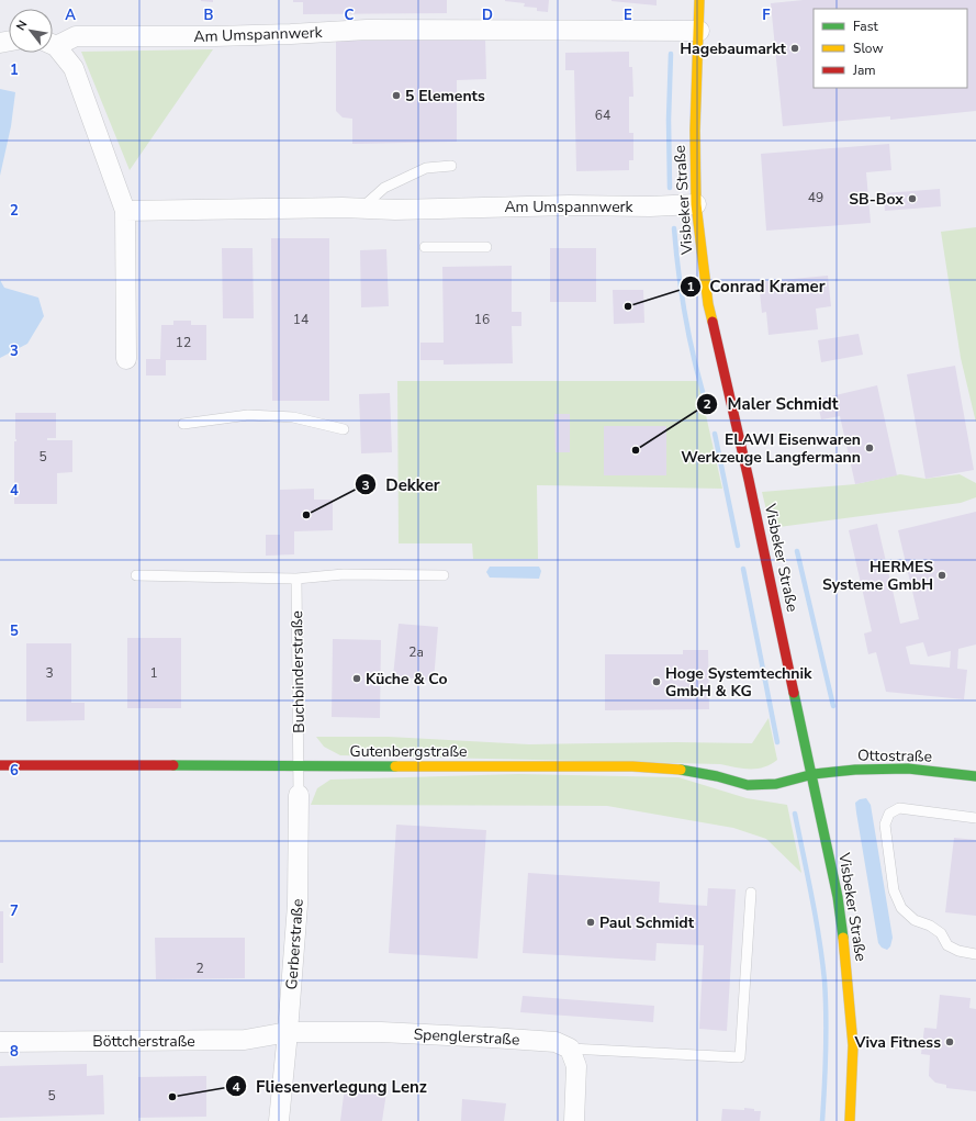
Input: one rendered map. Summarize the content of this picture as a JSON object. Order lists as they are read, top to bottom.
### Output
{
  "streets": {
    "main road": ["Visbeker Straße", "Gutenbergstraße", "Ottostraße"],
    "street": [
      "Am Umspannwerk",
      "Gerberstraße",
      "Spenglerstraße",
      "Böttcherstraße"
    ],
    "lane": ["Buchbinderstraße"]
  },
  "crossings": [
    ["Am Umspannwerk", "Visbeker Straße"],
    ["Visbeker Straße", "Gutenbergstraße"],
    ["Visbeker Straße", "Ottostraße"],
    ["Buchbinderstraße", "Gutenbergstraße"],
    ["Buchbinderstraße", "Gerberstraße"],
    ["Gutenbergstraße", "Ottostraße"],
    ["Gutenbergstraße", "Gerberstraße"],
    ["Gerberstraße", "Spenglerstraße"],
    ["Gerberstraße", "Böttcherstraße"],
    ["Spenglerstraße", "Böttcherstraße"]
  ],
  "places": [
    "Hagebaumarkt",
    "5 Elements",
    "SB-Box",
    "Conrad Kramer",
    "ELAWI Eisenwaren Werkzeuge Langfermann",
    "Maler Schmidt",
    "Dekker",
    "HERMES Systeme GmbH",
    "Küche & Co",
    "Hoge Systemtechnik GmbH & KG",
    "Paul Schmidt",
    "Viva Fitness",
    "Fliesenverlegung Lenz"
  ],
  "house_numbers": [
    "64",
    "49",
    "14",
    "16",
    "12",
    "5",
    "2a",
    "3",
    "1",
    "2",
    "5"
  ],
  "legend": ["Fast", "Slow", "Jam"],
  "north": "top left",
  "grid": {
    "columns": [
      "A",
      "B",
      "C",
      "D",
      "E",
      "F"
    ],
    "rows": [
      "1",
      "2",
      "3",
      "4",
      "5",
      "6",
      "7",
      "8"
    ]
  }
}
